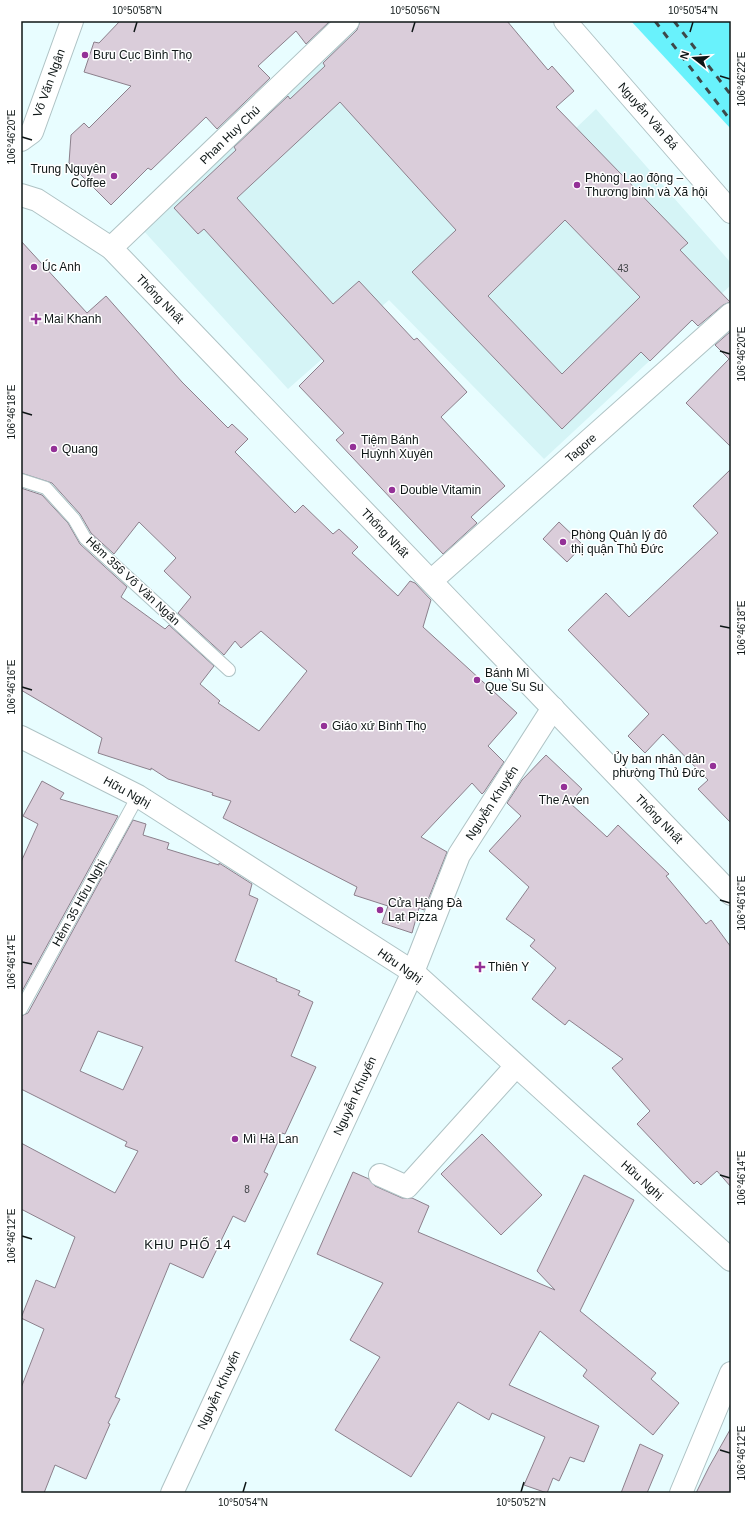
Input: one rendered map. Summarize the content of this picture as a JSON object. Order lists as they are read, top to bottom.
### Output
{
  "streets": {
    "street": [
      "Võ Văn Ngân",
      "Nguyễn Văn Bá",
      "Phan Huy Chú",
      "Thống Nhất",
      "Tagore",
      "Hữu Nghị",
      "Nguyễn Khuyến"
    ],
    "lane": ["Hẻm 356 Võ Văn Ngân", "Hẻm 35 Hữu Nghị"]
  },
  "crossings": [
    ["Phan Huy Chú", "Thống Nhất"],
    ["Thống Nhất", "Tagore"],
    ["Thống Nhất", "Nguyễn Khuyến"],
    ["Hữu Nghị", "Nguyễn Khuyến"],
    ["Hữu Nghị", "Hẻm 35 Hữu Nghị"]
  ],
  "districts": ["KHU PHỐ 14"],
  "places": {
    "other": [
      "Bưu Cục Bình Thọ",
      "Trung Nguyên Coffee",
      "Phòng Lao động – Thương binh và Xã hội",
      "Úc Anh",
      "Tiệm Bánh Huỳnh Xuyên",
      "Quang",
      "Double Vitamin",
      "Phòng Quản lý đô thị quận Thủ Đức",
      "Bánh Mì Que Su Su",
      "Giáo xứ Bình Thọ",
      "Ủy ban nhân dân phường Thủ Đức",
      "The Aven",
      "Cửa Hàng Đà Lạt Pizza",
      "Mì Hà Lan"
    ],
    "health": ["Mai Khanh", "Thiên Y"]
  },
  "house_numbers": ["43", "8"],
  "north": "left",
  "coordinates": [
    "10°50'58\"N",
    "10°50'56\"N",
    "10°50'54\"N",
    "106°46'22\"E",
    "106°46'20\"E",
    "106°46'18\"E",
    "106°46'16\"E",
    "106°46'14\"E",
    "106°46'12\"E",
    "10°50'52\"N"
  ]
}
